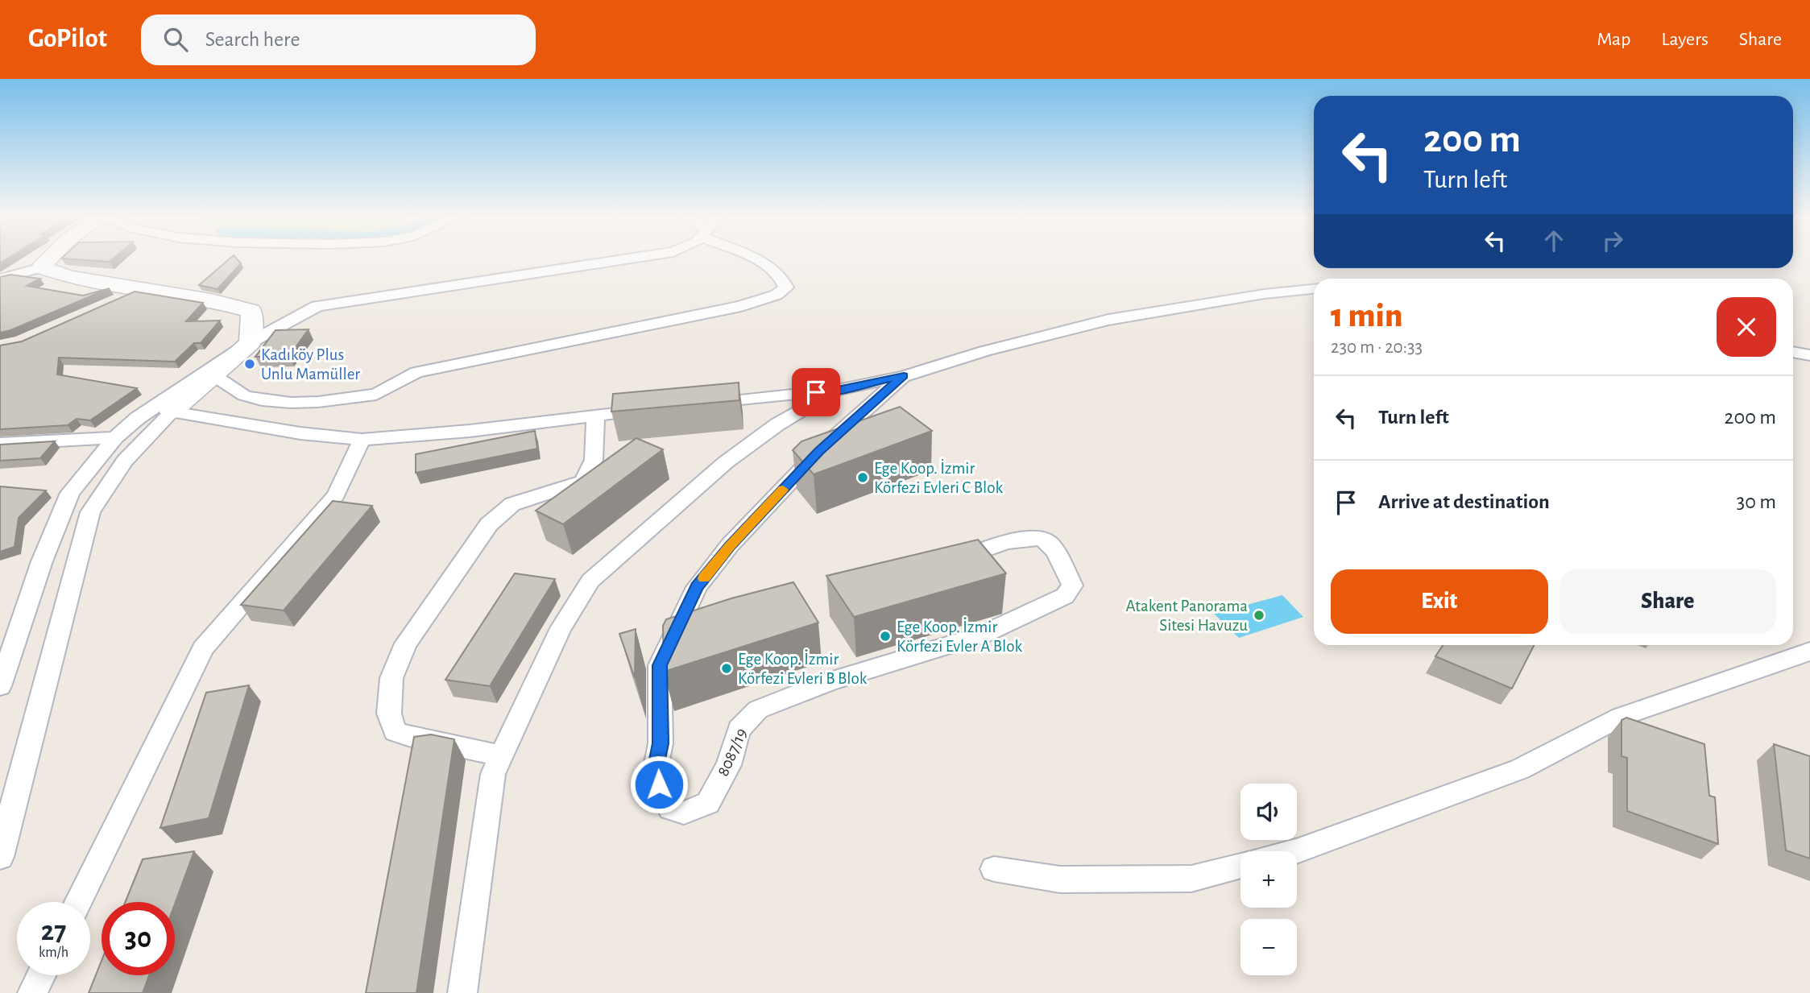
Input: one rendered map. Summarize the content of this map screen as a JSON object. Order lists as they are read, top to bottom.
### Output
{
  "streets": {
    "street": ["8087/19"]
  },
  "places": [
    "Kadıköy Plus Unlu Mamüller",
    "Ege Koop. İzmir Körfezi Evleri C Blok",
    "Atakent Panorama Sitesi Havuzu",
    "Ege Koop. İzmir Körfezi Evler A Blok",
    "Ege Koop. İzmir Körfezi Evleri B Blok"
  ],
  "page": {
    "header": "GoPilot",
    "search": "Search here",
    "nav": ["Map", "Layers", "Share"],
    "turn": ["200 m", "Turn left"],
    "heading": ["1 min", "230 m · 20:33"],
    "list": [
      {
        "name": "Turn left",
        "value": "200 m"
      },
      {
        "name": "Arrive at destination",
        "value": "30 m"
      }
    ],
    "buttons": ["Exit", "Share"],
    "map_buttons": ["+", "−"],
    "speed": "27 km/h",
    "limit": "30"
  }
}
